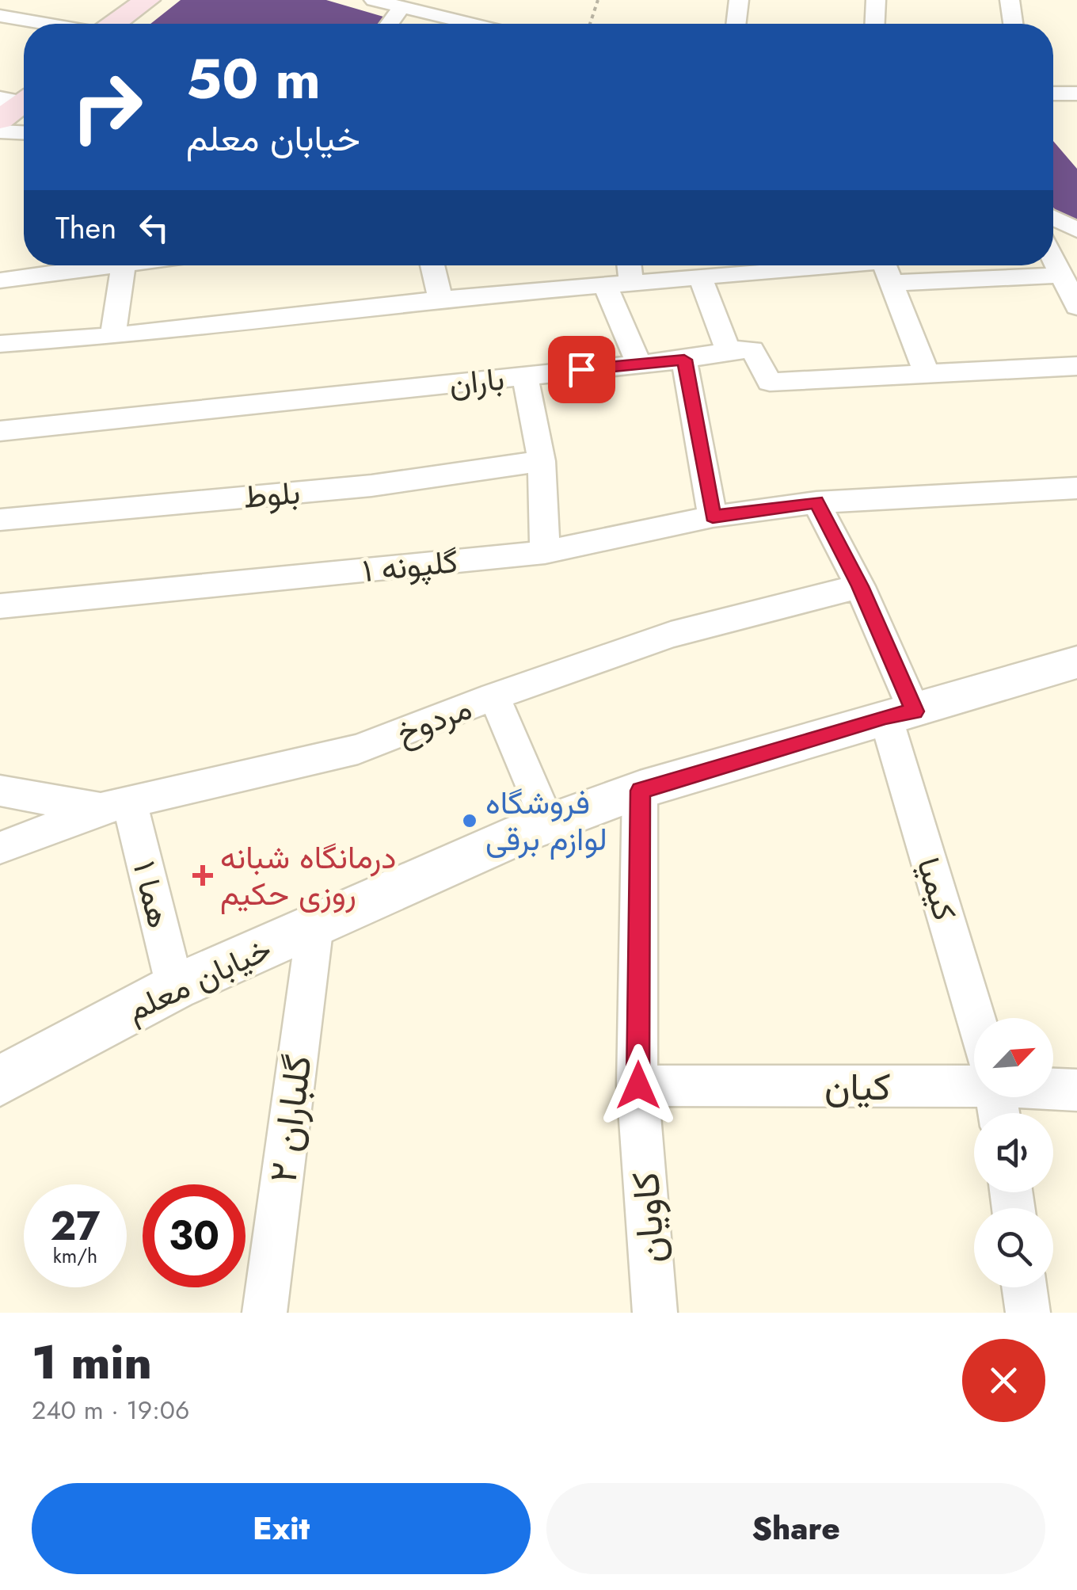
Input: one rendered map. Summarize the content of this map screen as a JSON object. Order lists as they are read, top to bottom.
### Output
{
  "streets": {
    "street": [
      "باران",
      "بلوط",
      "گلپونه ۱",
      "مردوخ",
      "کیمیا",
      "هما ۱",
      "خیابان معلم",
      "کیان",
      "گلباران ۲",
      "کاویان"
    ]
  },
  "crossings": [
    ["گلپونه ۱", "کیمیا"],
    ["مردوخ", "کیمیا"],
    ["مردوخ", "هما ۱"],
    ["کیمیا", "خیابان معلم"],
    ["هما ۱", "خیابان معلم"],
    ["خیابان معلم", "گلباران ۲"],
    ["خیابان معلم", "کاویان"],
    ["کیان", "کاویان"]
  ],
  "places": {
    "other": ["فروشگاه لوازم برقی"],
    "health": ["درمانگاه شبانه روزی حکیم"]
  },
  "north": "top right",
  "page": {
    "turn": ["50 m", "خیابان معلم"],
    "then": "Then",
    "speed": "27 km/h",
    "limit": "30",
    "heading": ["1 min", "240 m · 19:06"],
    "buttons": ["Exit", "Share"]
  }
}
